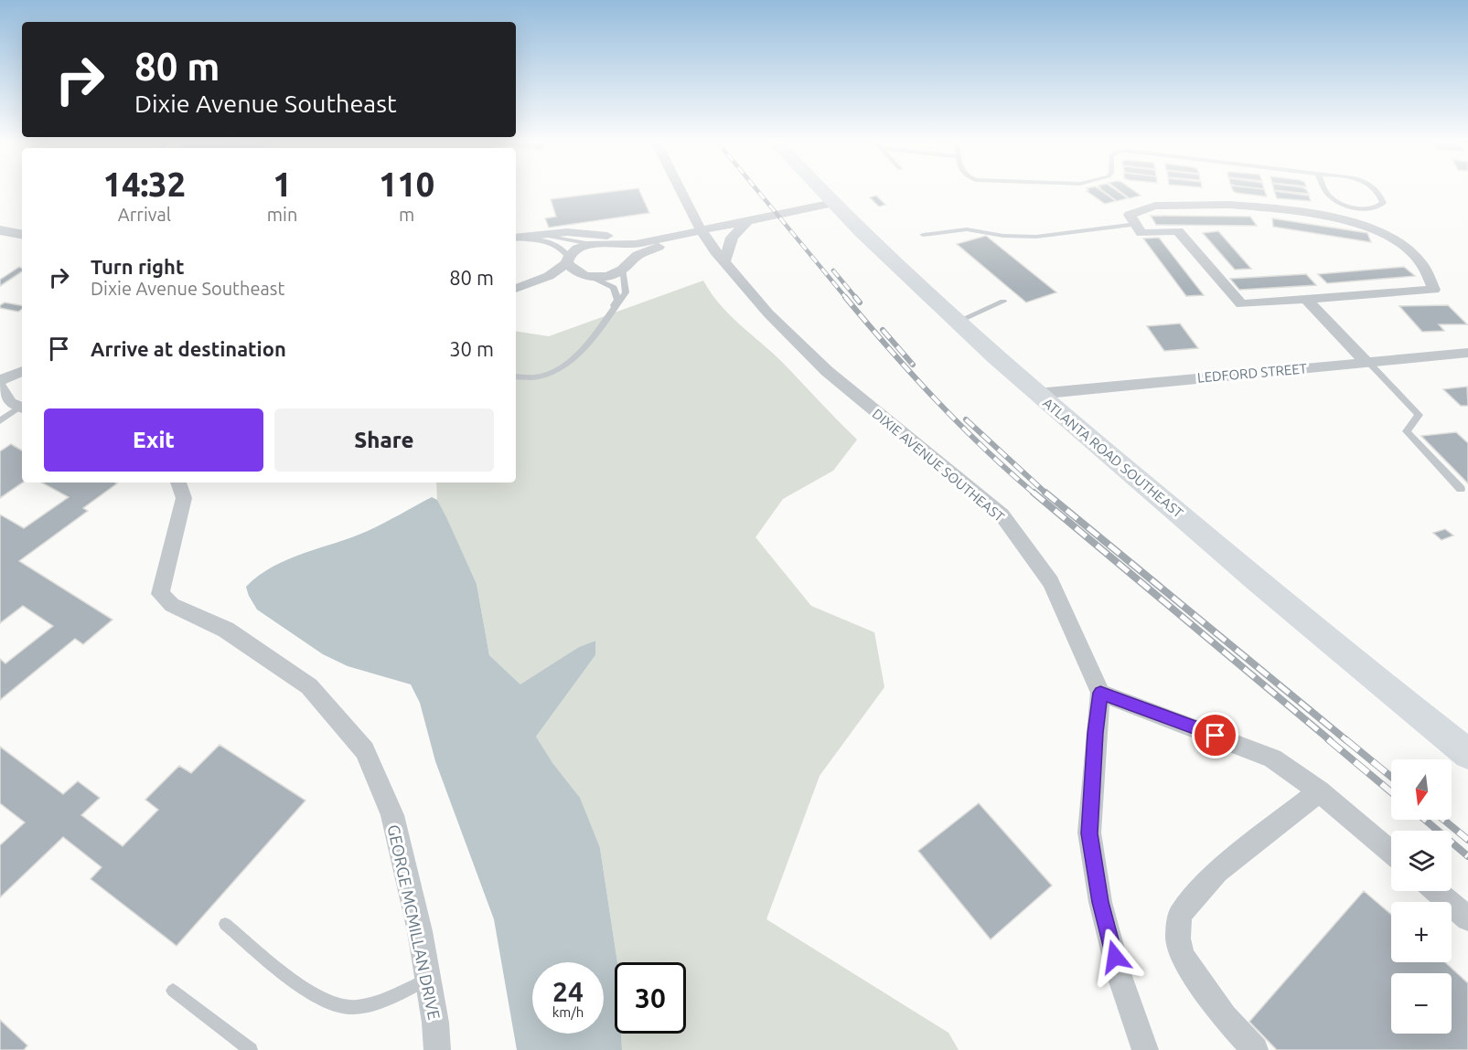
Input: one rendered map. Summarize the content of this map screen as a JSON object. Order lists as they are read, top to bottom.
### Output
{
  "streets": {
    "main road": ["ATLANTA ROAD SOUTHEAST"],
    "street": ["LEDFORD STREET", "DIXIE AVENUE SOUTHEAST", "GEORGE MCMILLAN DRIVE"]
  },
  "crossings": [
    ["LEDFORD STREET", "ATLANTA ROAD SOUTHEAST"]
  ],
  "north": "bottom",
  "page": {
    "turn": ["80 m", "Dixie Avenue Southeast"],
    "eta": [
      "14:32",
      "Arrival",
      "1",
      "min",
      "110",
      "m"
    ],
    "list": [
      {
        "name": "Turn right",
        "note": "Dixie Avenue Southeast",
        "value": "80 m"
      },
      {
        "name": "Arrive at destination",
        "value": "30 m"
      }
    ],
    "buttons": ["Exit", "Share"],
    "map_buttons": ["+", "−"],
    "speed": "24 km/h",
    "limit": "30"
  }
}
